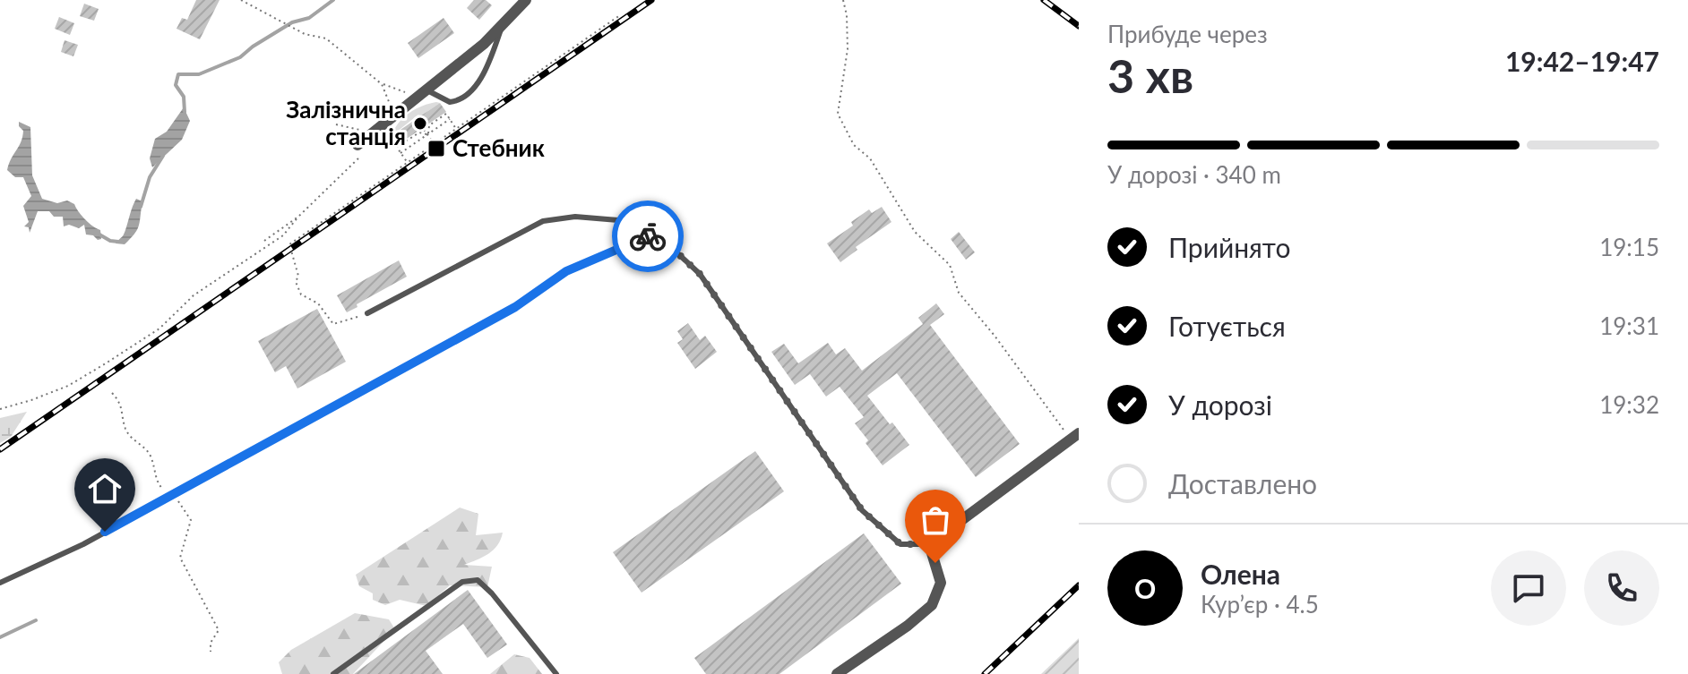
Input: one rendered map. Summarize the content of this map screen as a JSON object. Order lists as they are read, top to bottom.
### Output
{
  "places": {
    "other": ["Залізнична станція"],
    "transit": ["Стебник"]
  },
  "page": {
    "heading": ["3 хв", "Прибуде через", "19:42–19:47"],
    "panel": ["Олена", "Кур’єр · 4.5"],
    "bar": "У дорозі · 340 m",
    "list": [
      ["Прийнято", "19:15"],
      ["Готується", "19:31"],
      ["У дорозі", "19:32"],
      "Доставлено"
    ],
    "round": "О"
  }
}
